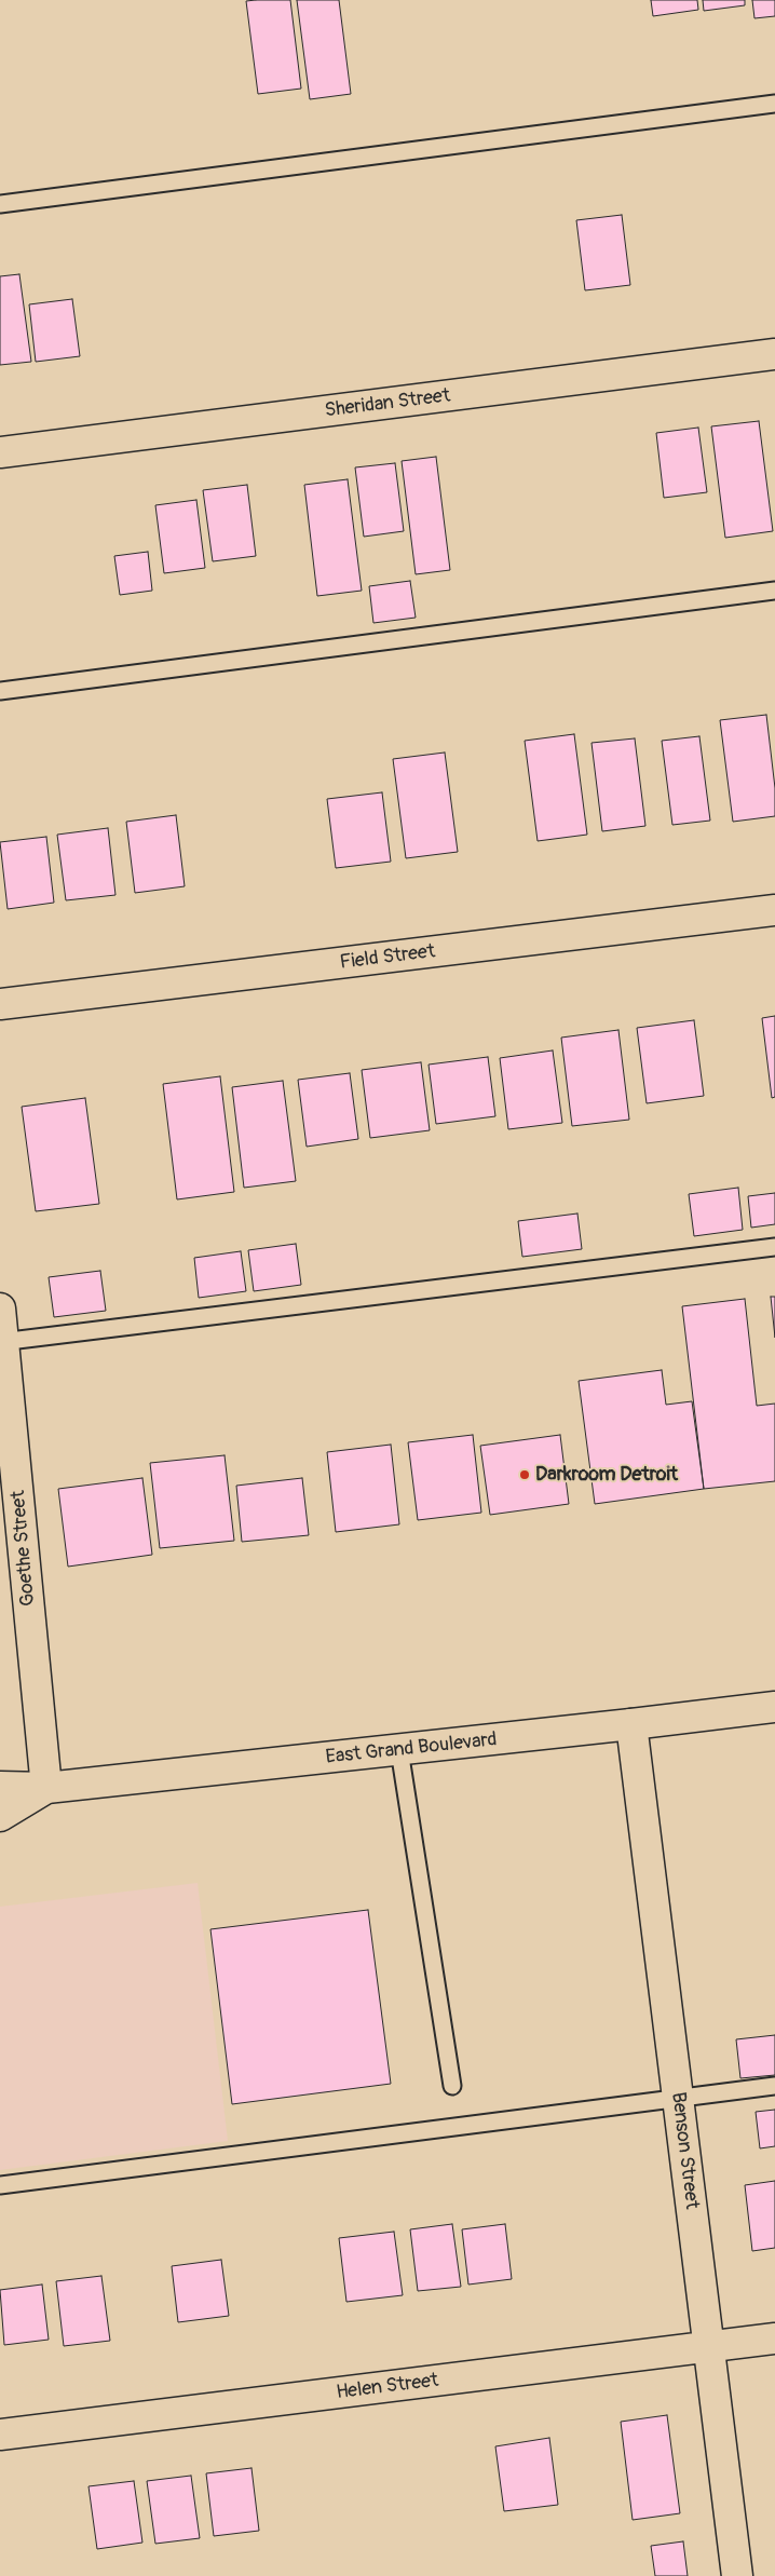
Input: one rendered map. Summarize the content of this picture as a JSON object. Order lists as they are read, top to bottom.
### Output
{
  "streets": {
    "street": [
      "Sheridan Street",
      "Field Street",
      "Goethe Street",
      "East Grand Boulevard",
      "Benson Street",
      "Helen Street"
    ]
  },
  "crossings": [
    ["Goethe Street", "East Grand Boulevard"],
    ["East Grand Boulevard", "Benson Street"],
    ["Benson Street", "Helen Street"]
  ],
  "places": ["Darkroom Detroit"]
}
